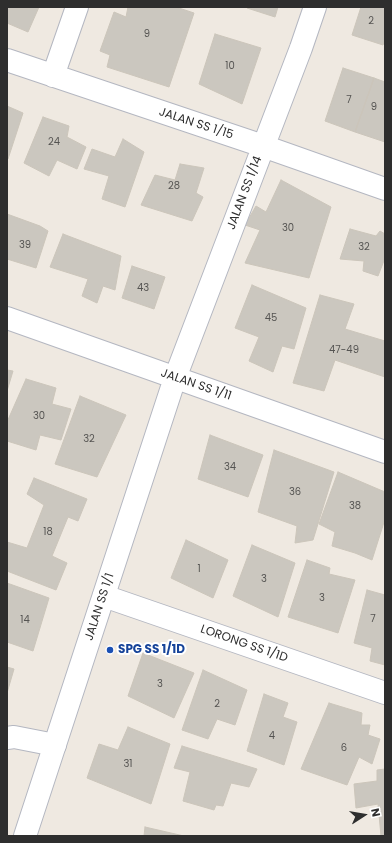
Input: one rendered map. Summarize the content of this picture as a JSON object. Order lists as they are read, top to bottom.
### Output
{
  "streets": {
    "street": [
      "JALAN SS 1/15",
      "JALAN SS 1/14",
      "JALAN SS 1/11",
      "JALAN SS 1/1",
      "LORONG SS 1/1D"
    ]
  },
  "crossings": [
    ["JALAN SS 1/15", "JALAN SS 1/14"],
    ["JALAN SS 1/14", "JALAN SS 1/11"],
    ["JALAN SS 1/14", "JALAN SS 1/1"],
    ["JALAN SS 1/11", "JALAN SS 1/1"],
    ["JALAN SS 1/1", "LORONG SS 1/1D"]
  ],
  "places": ["SPG SS 1/1D"],
  "house_numbers": [
    "2",
    "9",
    "10",
    "7",
    "9",
    "24",
    "28",
    "30",
    "39",
    "32",
    "43",
    "45",
    "47-49",
    "30",
    "32",
    "34",
    "36",
    "38",
    "18",
    "1",
    "3",
    "3",
    "7",
    "14",
    "3",
    "2",
    "4",
    "6",
    "31"
  ],
  "north": "right"
}
